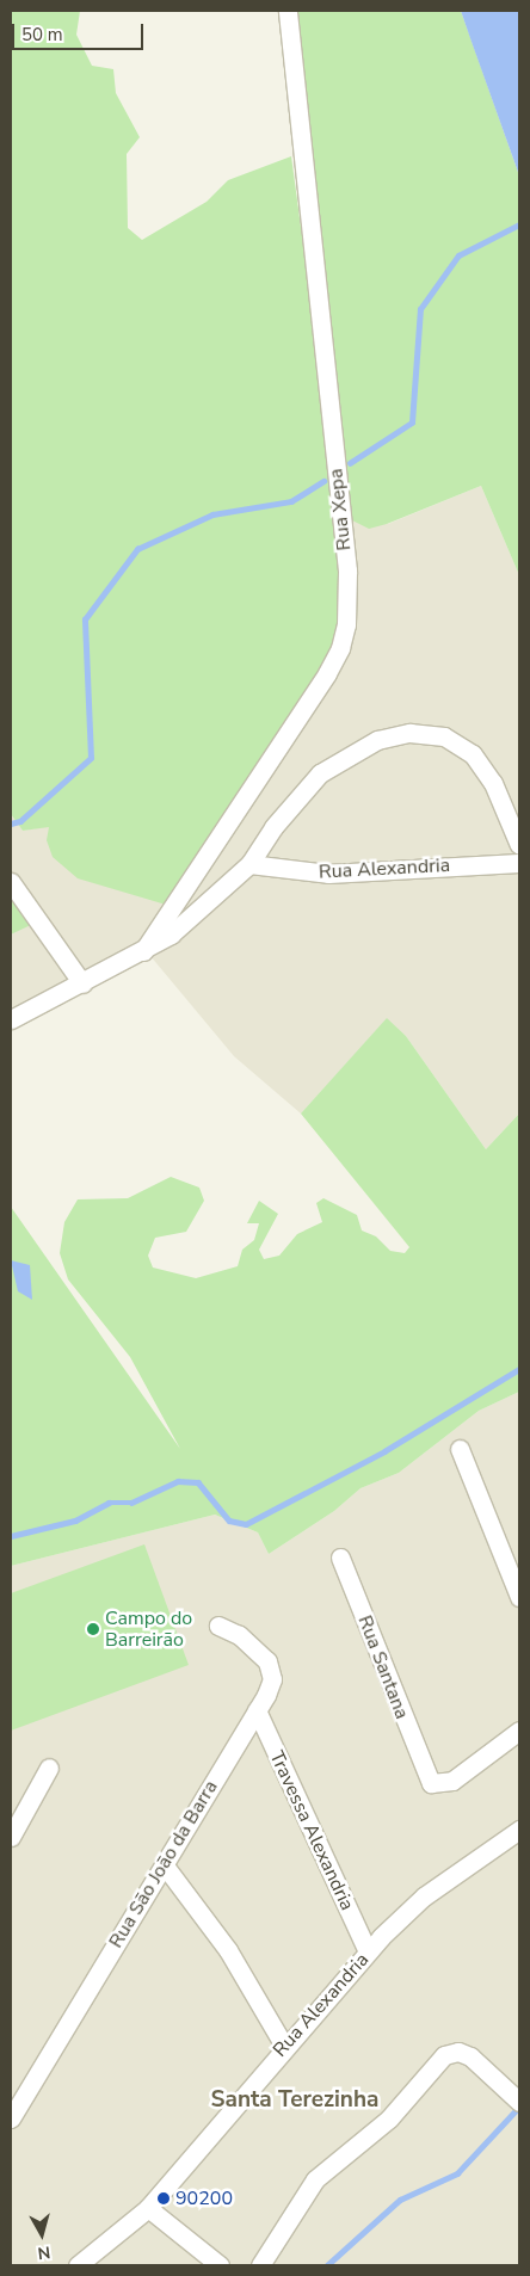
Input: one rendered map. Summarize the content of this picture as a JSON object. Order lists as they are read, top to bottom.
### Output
{
  "streets": {
    "street": [
      "Rua Xepa",
      "Rua Alexandria",
      "Rua Santana",
      "Travessa Alexandria",
      "Rua São João da Barra"
    ]
  },
  "crossings": [
    ["Rua Alexandria", "Travessa Alexandria"],
    ["Travessa Alexandria", "Rua São João da Barra"]
  ],
  "districts": ["Santa Terezinha"],
  "places": ["Campo do Barreirão", "90200"],
  "scale_bar": "50 m",
  "north": "bottom"
}
